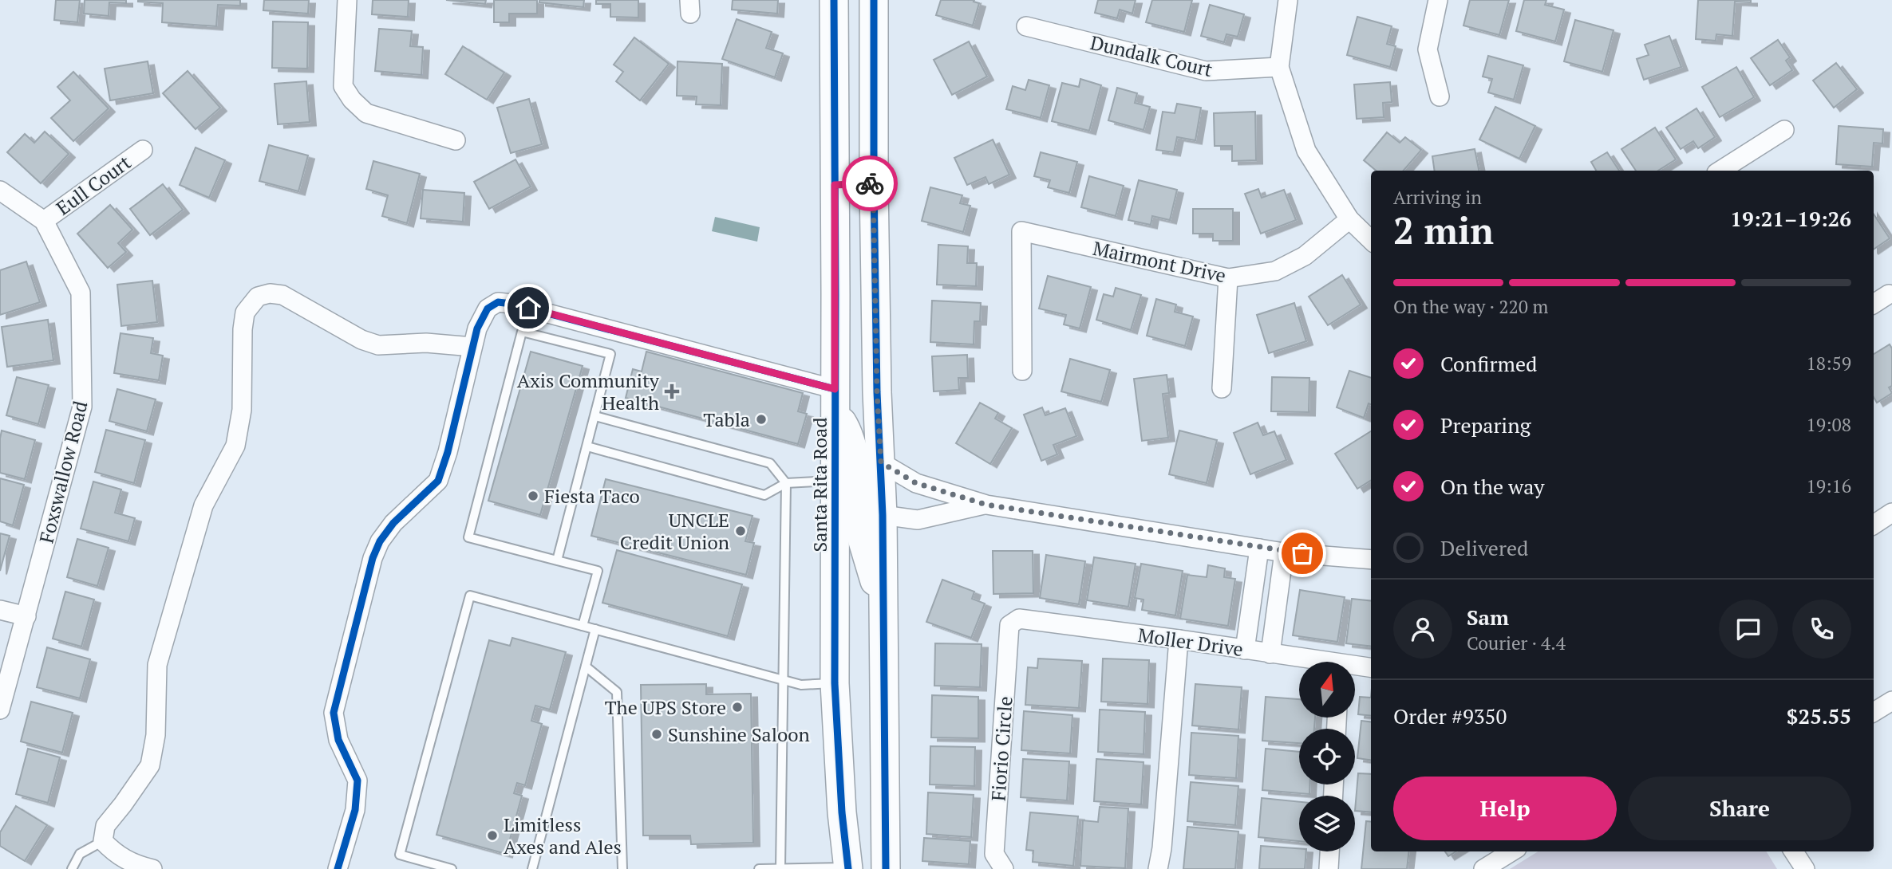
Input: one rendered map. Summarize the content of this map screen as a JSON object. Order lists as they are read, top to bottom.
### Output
{
  "streets": {
    "main road": ["Santa Rita Road"],
    "street": [
      "Dundalk Court",
      "Eull Court",
      "Mairmont Drive",
      "Foxswallow Road",
      "Moller Drive",
      "Fiorio Circle"
    ]
  },
  "crossings": [
    ["Eull Court", "Foxswallow Road"],
    ["Moller Drive", "Fiorio Circle"]
  ],
  "places": {
    "health": ["Axis Community Health"],
    "other": [
      "Tabla",
      "Fiesta Taco",
      "UNCLE Credit Union",
      "The UPS Store",
      "Sunshine Saloon",
      "Limitless Axes and Ales"
    ]
  },
  "north": "top",
  "page": {
    "heading": ["2 min", "Arriving in", "19:21–19:26"],
    "panel": [
      "Sam",
      "Courier · 4.4",
      "Order #9350",
      "$25.55"
    ],
    "bar": "On the way · 220 m",
    "list": [
      ["Confirmed", "18:59"],
      ["Preparing", "19:08"],
      ["On the way", "19:16"],
      "Delivered"
    ],
    "buttons": ["Help", "Share"]
  }
}
